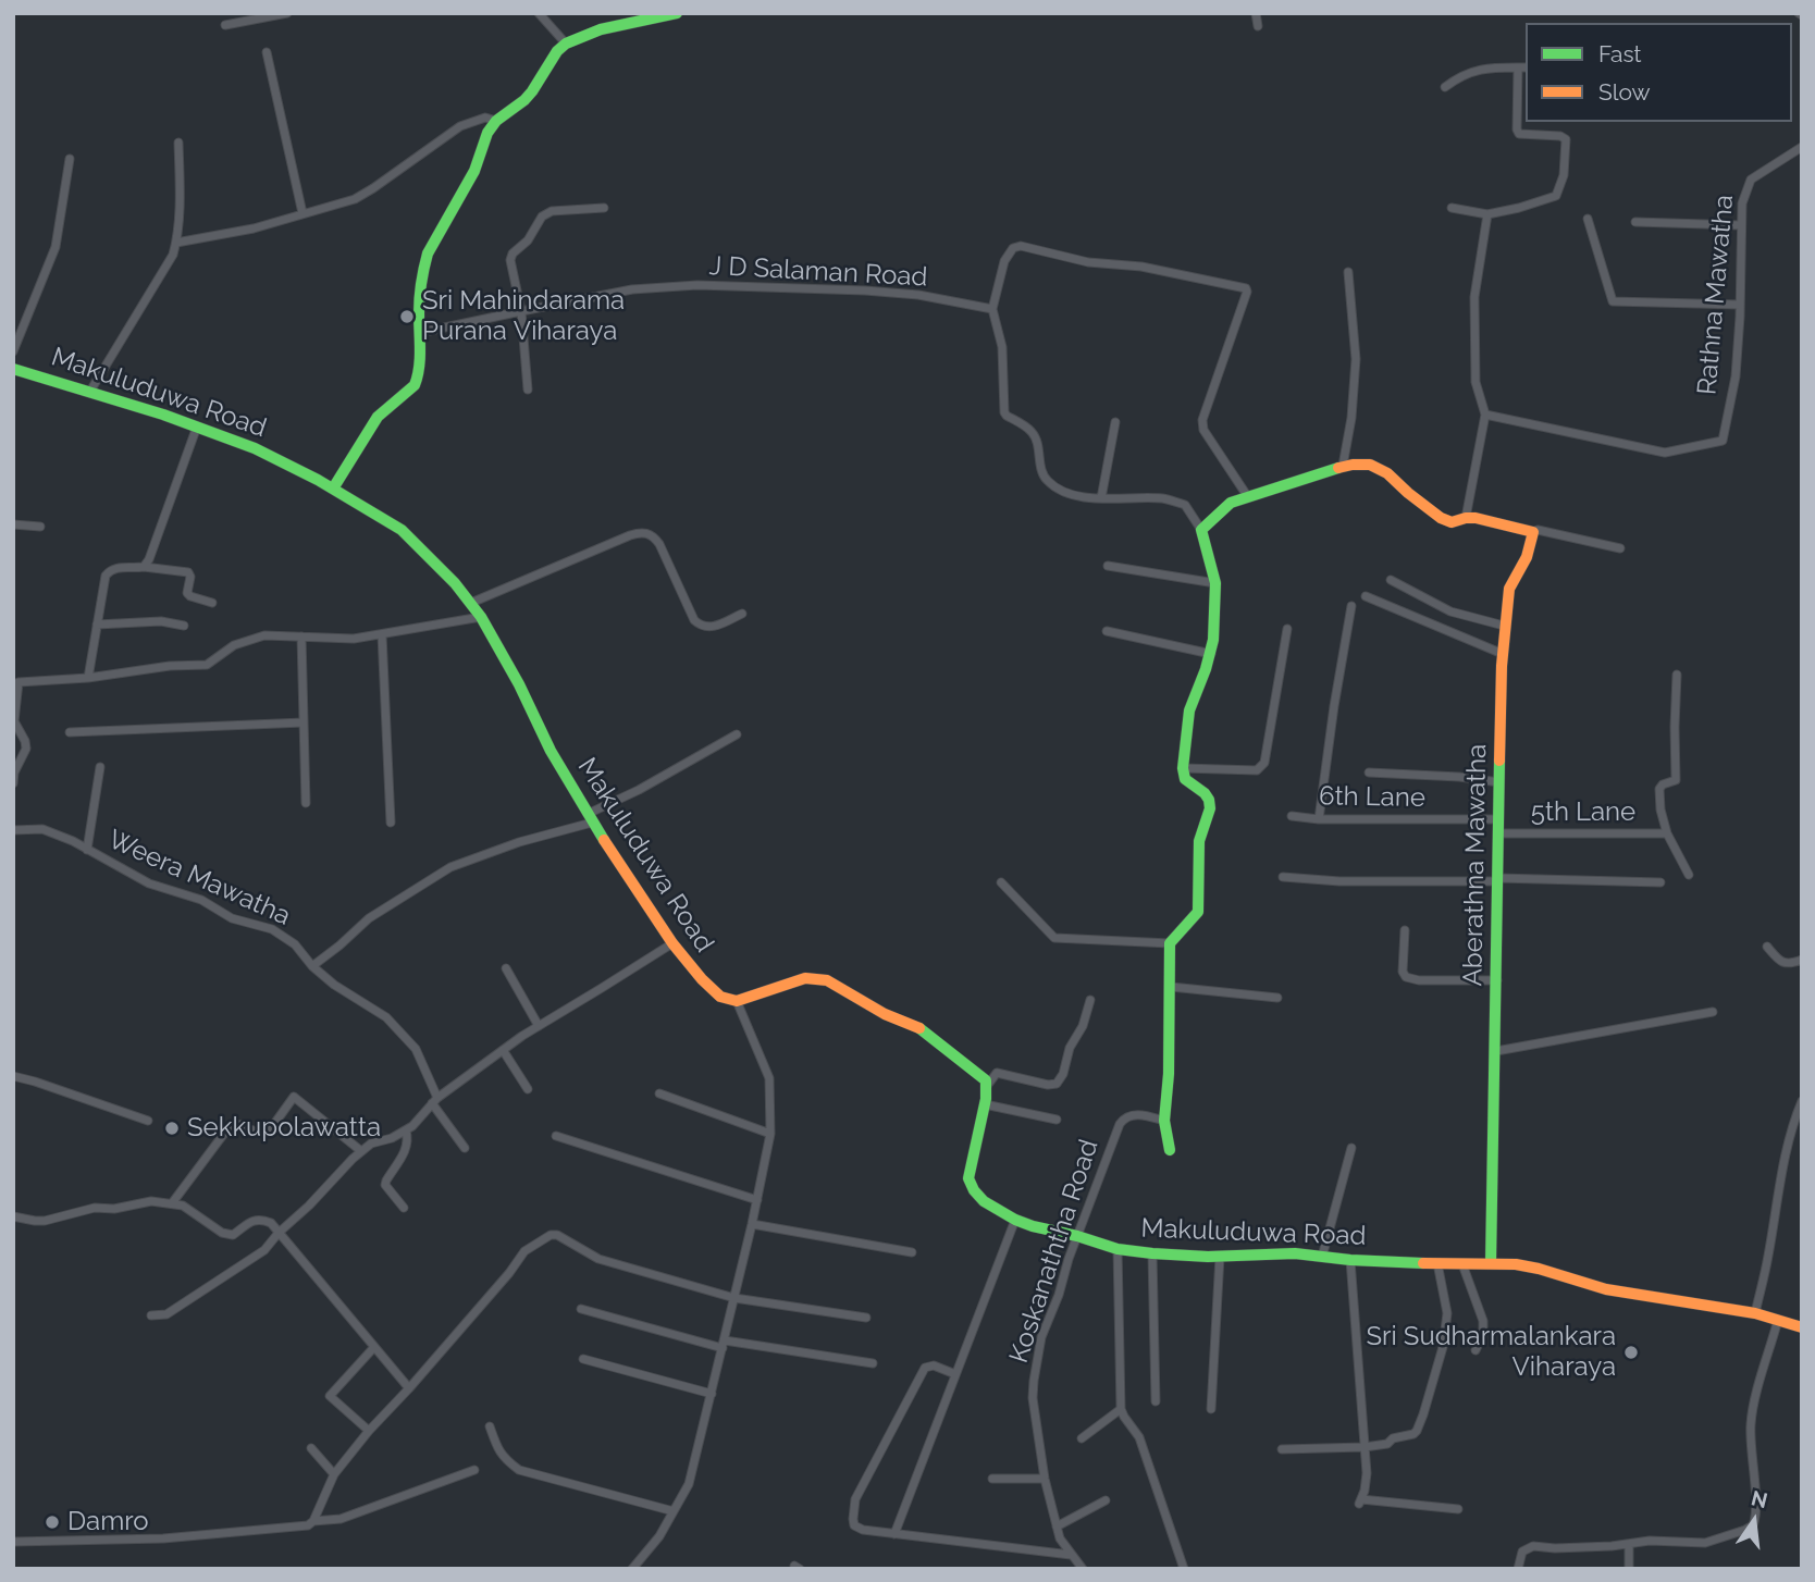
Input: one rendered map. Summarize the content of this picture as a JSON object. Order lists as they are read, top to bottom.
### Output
{
  "streets": {
    "street": [
      "J D Salaman Road",
      "Rathna Mawatha",
      "Makuluduwa Road",
      "6th Lane",
      "5th Lane",
      "Aberathna Mawatha",
      "Weera Mawatha",
      "Koskanaththa Road"
    ]
  },
  "crossings": [
    ["Makuluduwa Road", "Aberathna Mawatha"],
    ["Makuluduwa Road", "Koskanaththa Road"],
    ["6th Lane", "Aberathna Mawatha"],
    ["5th Lane", "Aberathna Mawatha"]
  ],
  "places": [
    "Sri Mahindarama Purana Viharaya",
    "Sekkupolawatta",
    "Sri Sudharmalankara Viharaya",
    "Damro"
  ],
  "legend": ["Fast", "Slow"],
  "north": "top"
}
